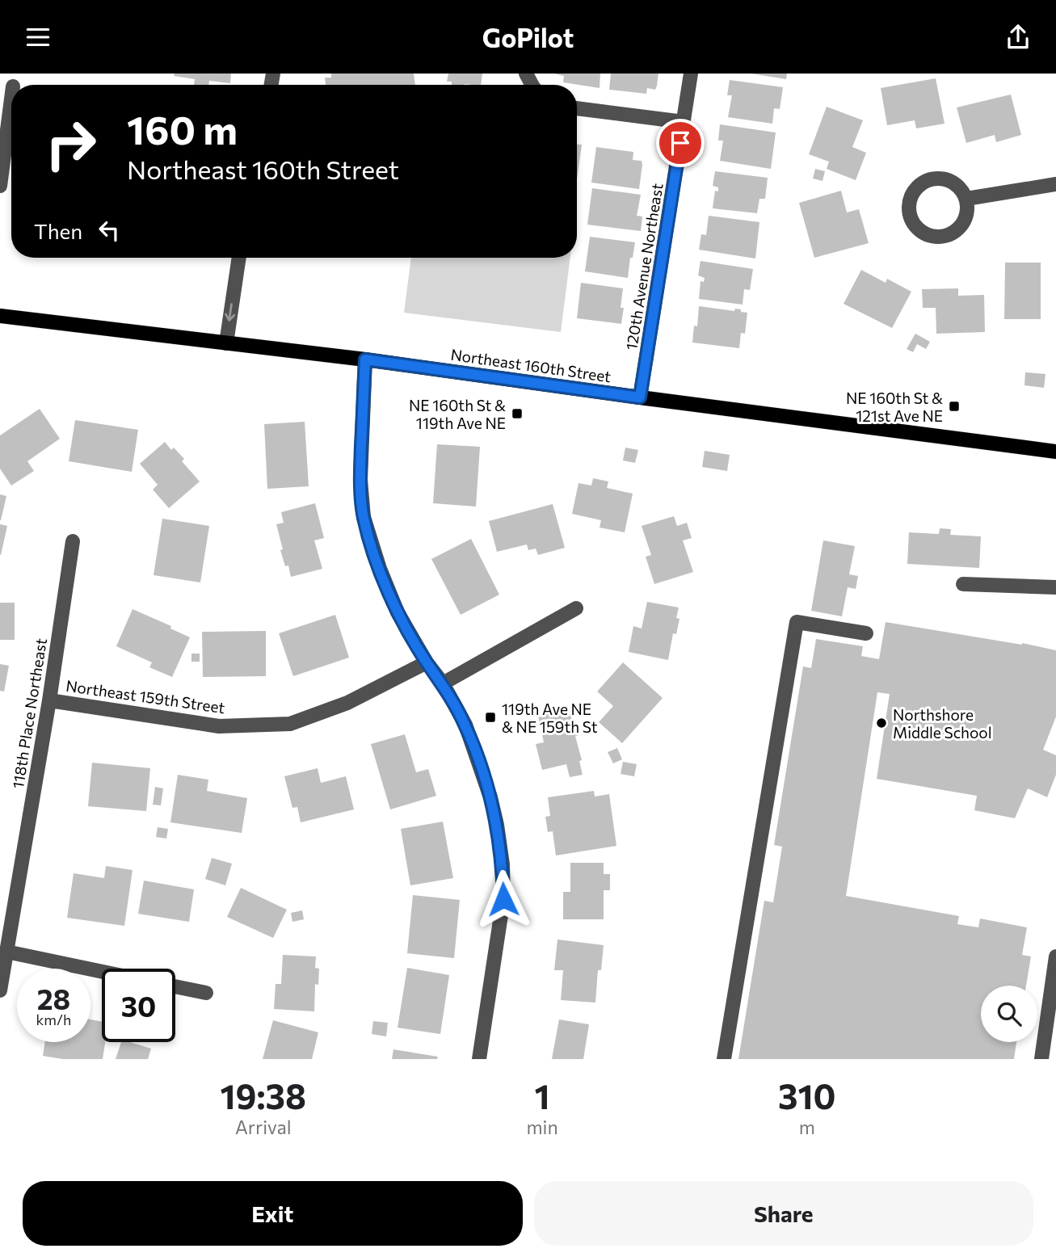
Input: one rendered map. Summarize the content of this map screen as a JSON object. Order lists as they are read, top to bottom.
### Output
{
  "streets": {
    "main road": ["Northeast 160th Street"],
    "street": ["120th Avenue Northeast", "Northeast 159th Street", "118th Place Northeast"]
  },
  "crossings": [
    ["120th Avenue Northeast", "Northeast 160th Street"],
    ["Northeast 159th Street", "118th Place Northeast"]
  ],
  "places": {
    "transit": ["NE 160th St & 121st Ave NE", "NE 160th St & 119th Ave NE", "119th Ave NE & NE 159th St"],
    "other": ["Northshore Middle School"]
  },
  "page": {
    "header": "GoPilot",
    "turn": ["160 m", "Northeast 160th Street"],
    "then": "Then",
    "speed": "28 km/h",
    "limit": "30",
    "eta": [
      "19:38",
      "Arrival",
      "1",
      "min",
      "310",
      "m"
    ],
    "buttons": ["Exit", "Share"]
  }
}
